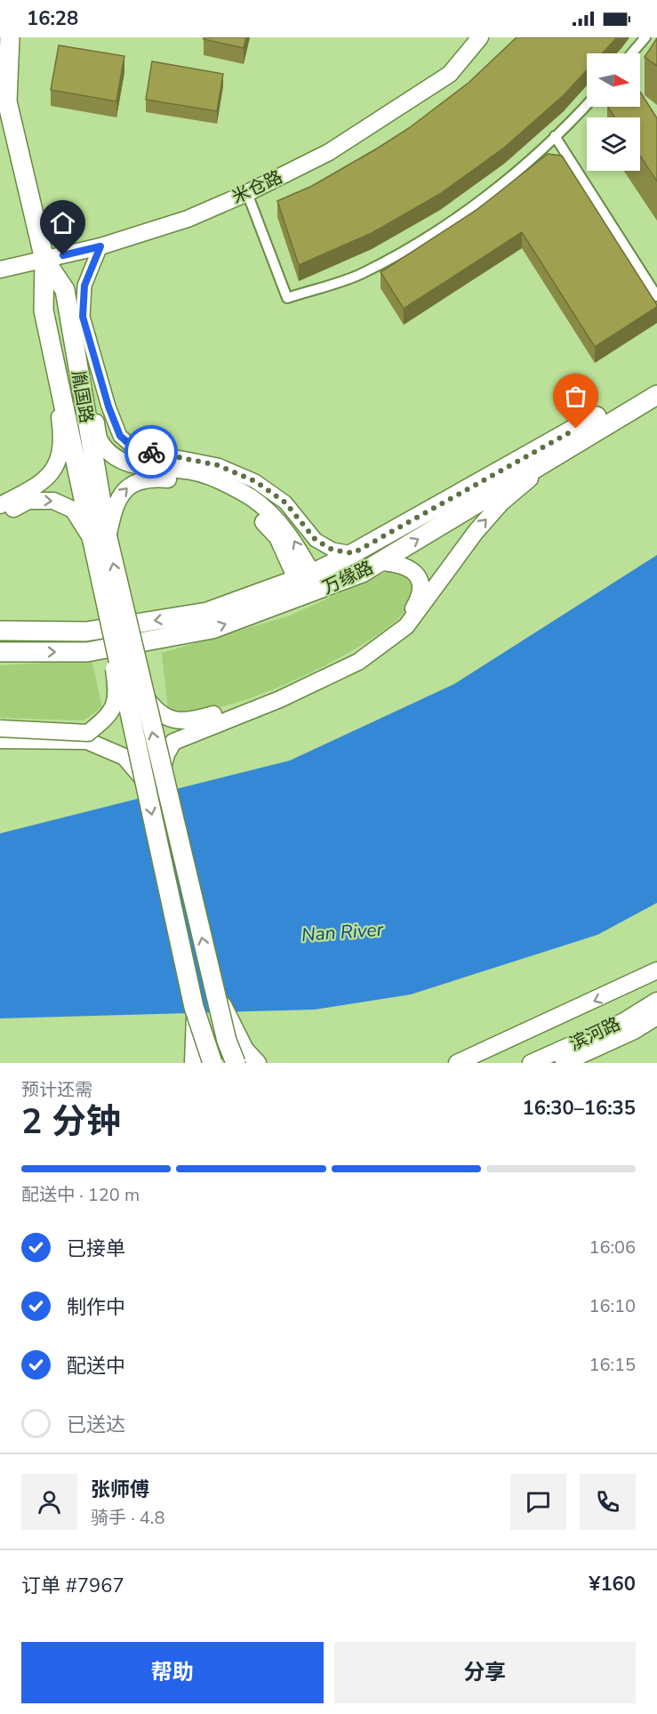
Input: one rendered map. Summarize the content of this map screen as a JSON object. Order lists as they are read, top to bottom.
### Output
{
  "streets": {
    "main road": ["胤国路", "万缘路"],
    "street": ["米仓路", "滨河路"]
  },
  "crossings": [
    ["米仓路", "胤国路"]
  ],
  "water": ["Nan River"],
  "north": "right",
  "page": {
    "status": "16:28",
    "heading": ["2 分钟", "预计还需", "16:30–16:35"],
    "panel": [
      "张师傅",
      "骑手 · 4.8",
      "订单 #7967",
      "¥160"
    ],
    "bar": "配送中 · 120 m",
    "list": [
      ["已接单", "16:06"],
      ["制作中", "16:10"],
      ["配送中", "16:15"],
      "已送达"
    ],
    "buttons": ["帮助", "分享"]
  }
}
